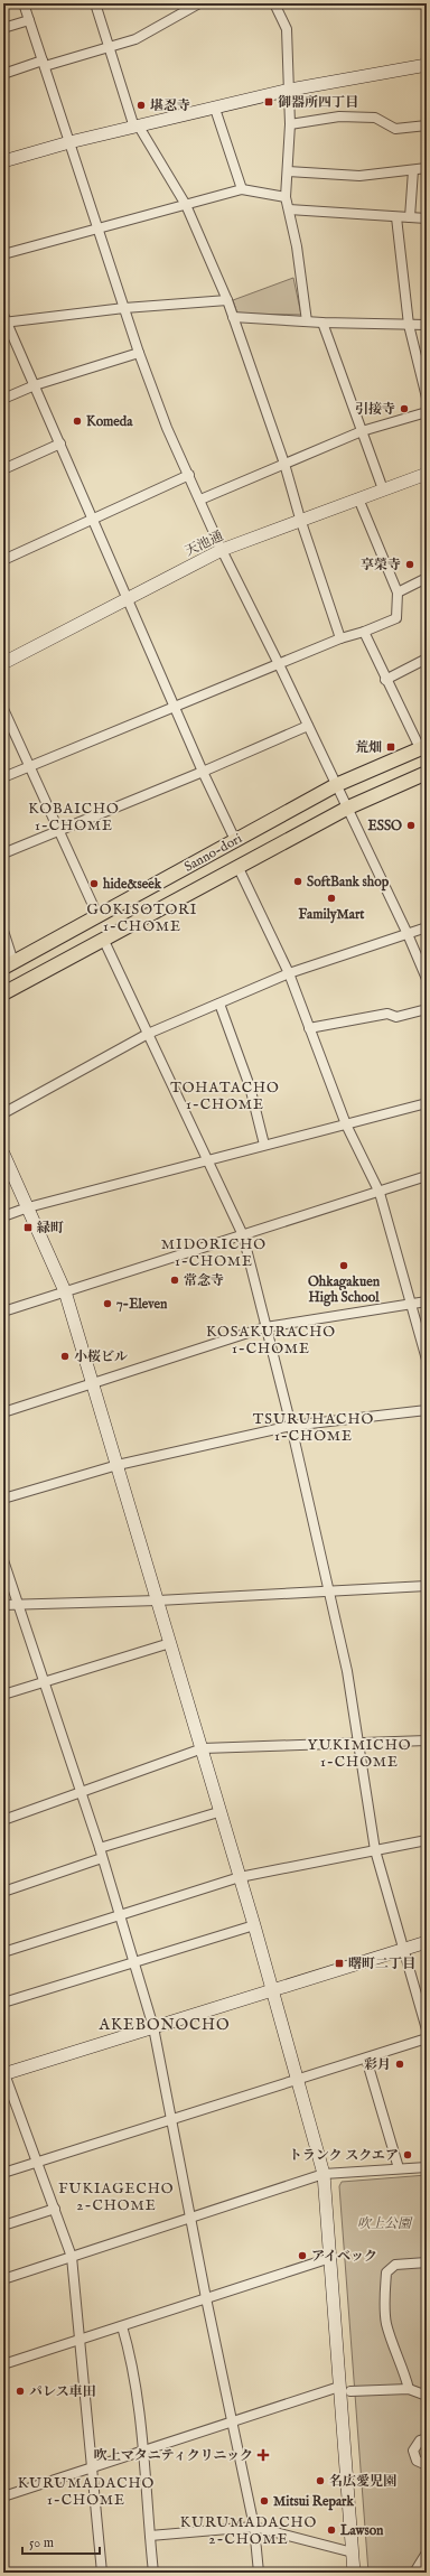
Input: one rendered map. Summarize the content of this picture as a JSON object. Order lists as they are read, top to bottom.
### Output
{
  "streets": {
    "main road": ["Sanno-dori"],
    "street": ["天池通"]
  },
  "districts": [
    "KOBAICHO 1-CHOME",
    "GOKISOTORI 1-CHOME",
    "TOHATACHO 1-CHOME",
    "MIDORICHO 1-CHOME",
    "KOSAKURACHO 1-CHOME",
    "TSURUHACHO 1-CHOME",
    "YUKIMICHO 1-CHOME",
    "AKEBONOCHO",
    "FUKIAGECHO 2-CHOME",
    "KURUMADACHO 1-CHOME",
    "KURUMADACHO 2-CHOME"
  ],
  "parks": ["吹上公園"],
  "places": {
    "transit": [
      "御器所四丁目",
      "荒畑",
      "緑町",
      "曙町二丁目"
    ],
    "other": [
      "堪忍寺",
      "引接寺",
      "Komeda",
      "享榮寺",
      "ESSO",
      "SoftBank shop",
      "hide&seek",
      "FamilyMart",
      "Ohkagakuen High School",
      "常念寺",
      "7-Eleven",
      "小桜ビル",
      "彩月",
      "トランク スクエア",
      "アイベック",
      "パレス車田",
      "名広愛児園",
      "Mitsui Repark",
      "Lawson"
    ],
    "health": ["吹上マタニティクリニック"]
  },
  "scale_bar": "50 m"
}
